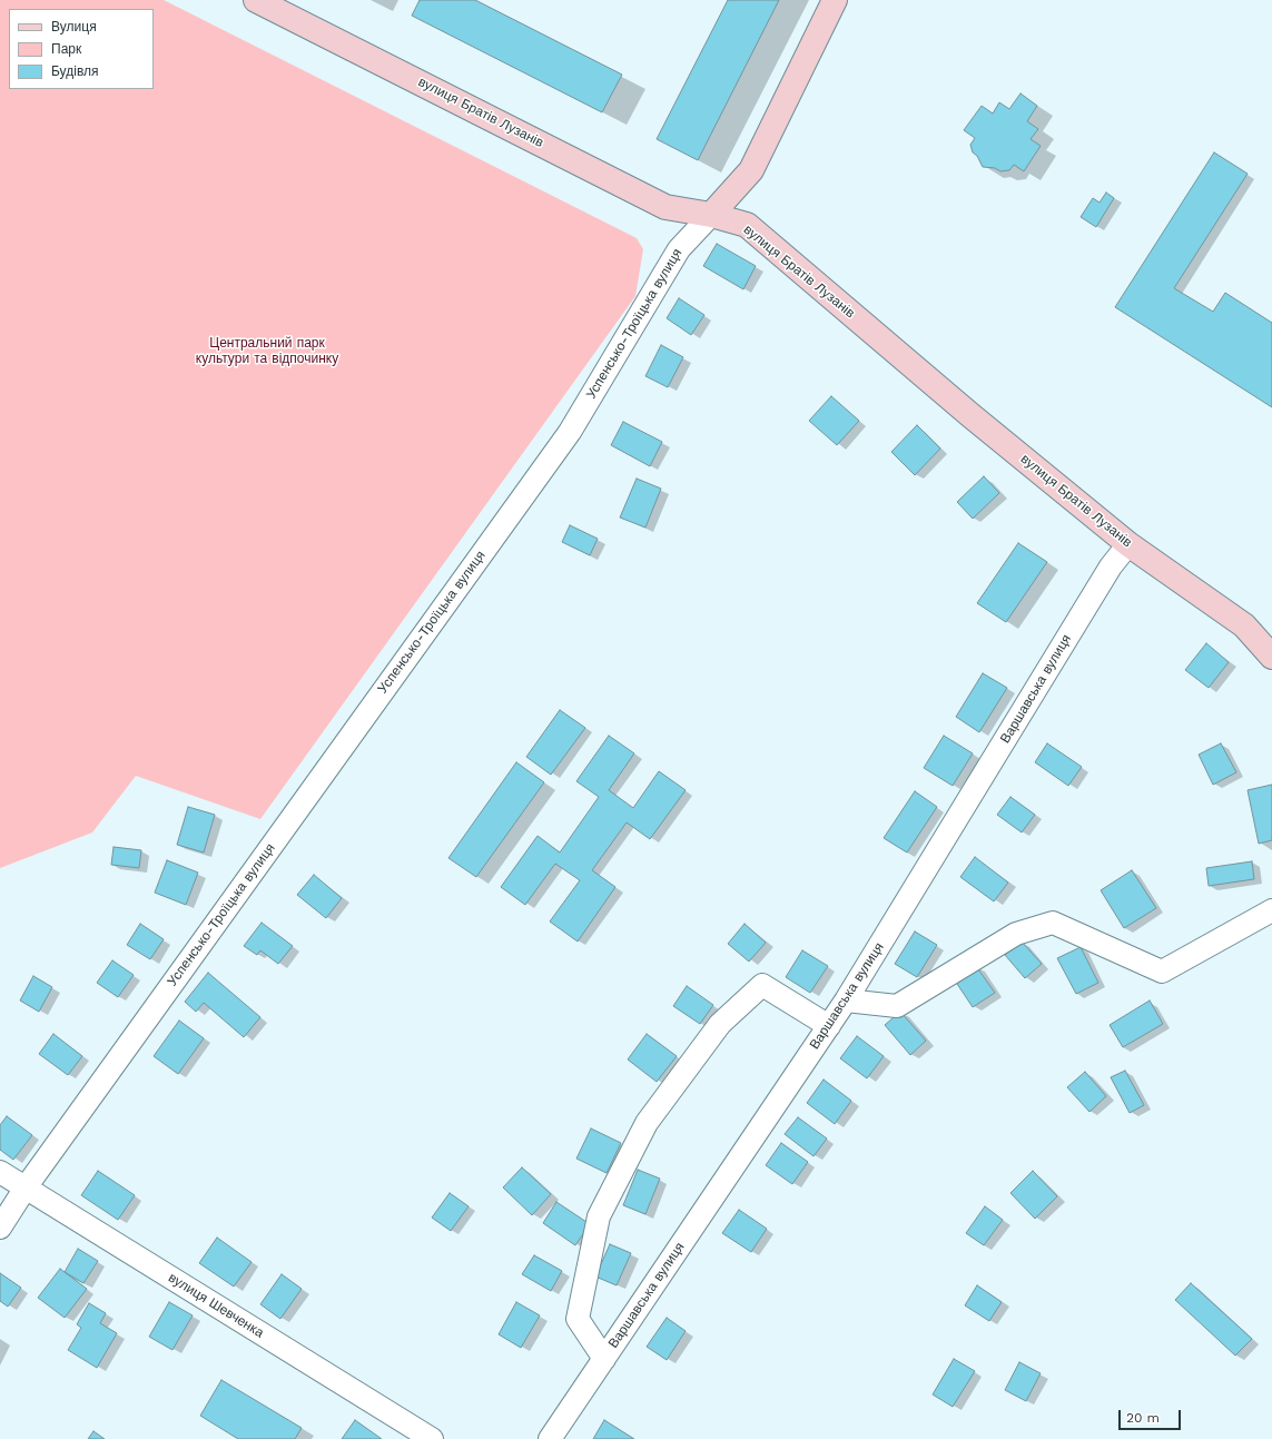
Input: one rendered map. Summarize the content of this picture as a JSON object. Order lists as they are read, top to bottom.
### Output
{
  "streets": {
    "main road": ["вулиця Братів Лузанів", "Успенсько-Троїцька вулиця"],
    "street": ["Варшавська вулиця", "вулиця Шевченка"]
  },
  "crossings": [
    ["вулиця Братів Лузанів", "Успенсько-Троїцька вулиця"],
    ["вулиця Братів Лузанів", "Варшавська вулиця"],
    ["Успенсько-Троїцька вулиця", "вулиця Шевченка"]
  ],
  "parks": ["Центральний парк культури та відпочинку"],
  "legend": ["Вулиця", "Парк", "Будівля"],
  "scale_bar": "20 m"
}
